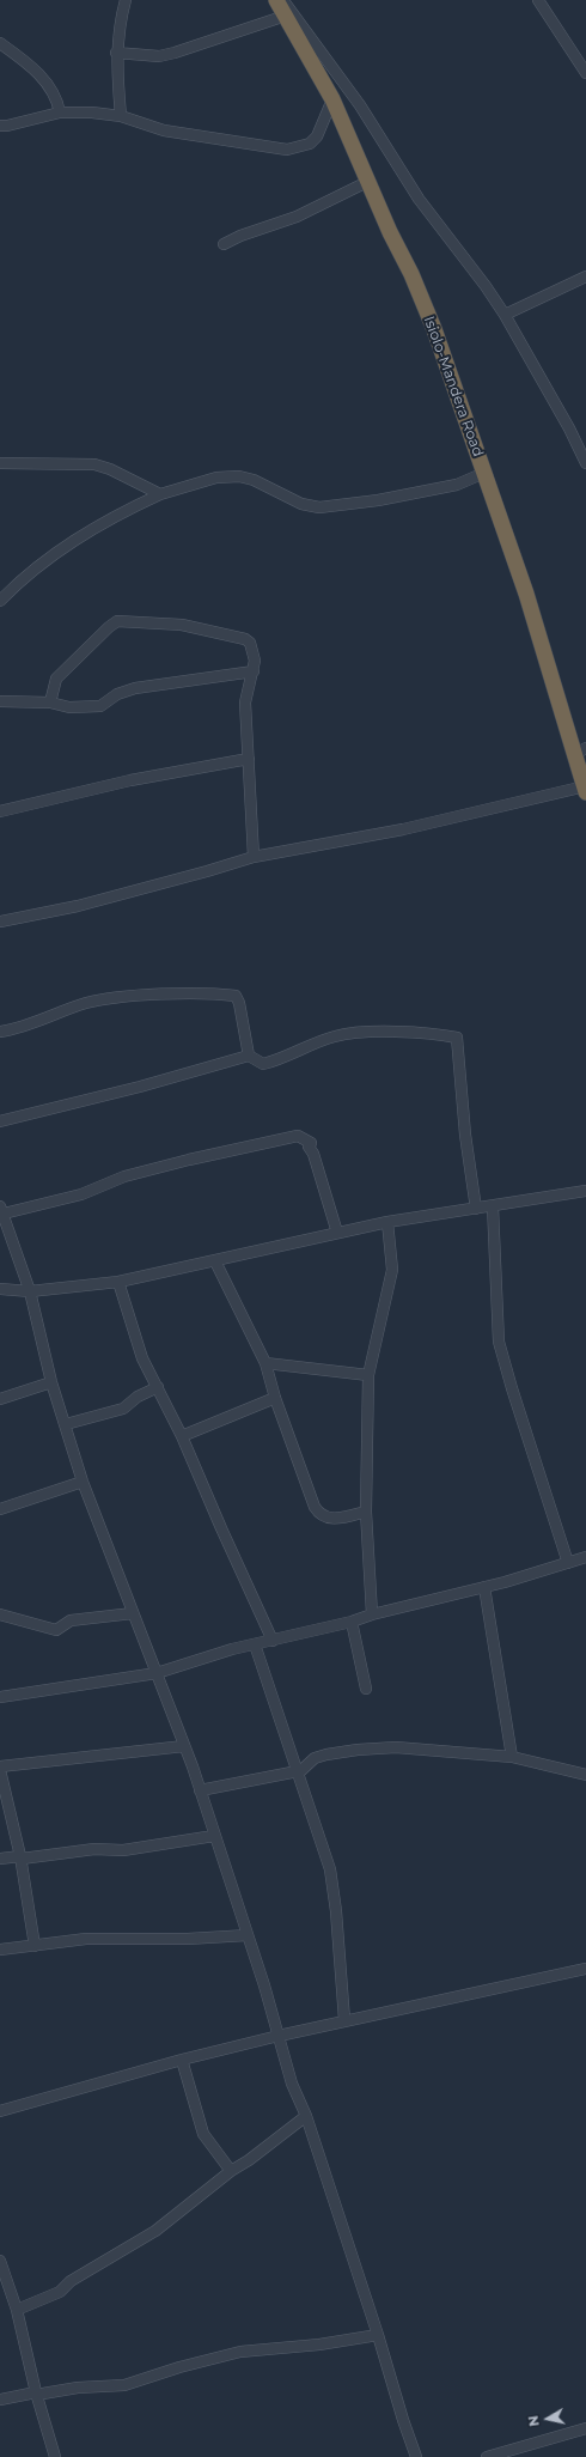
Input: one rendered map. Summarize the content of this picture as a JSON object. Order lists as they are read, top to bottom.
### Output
{
  "streets": {
    "highway": ["Isiolo-Mandera Road"]
  },
  "north": "left"
}
